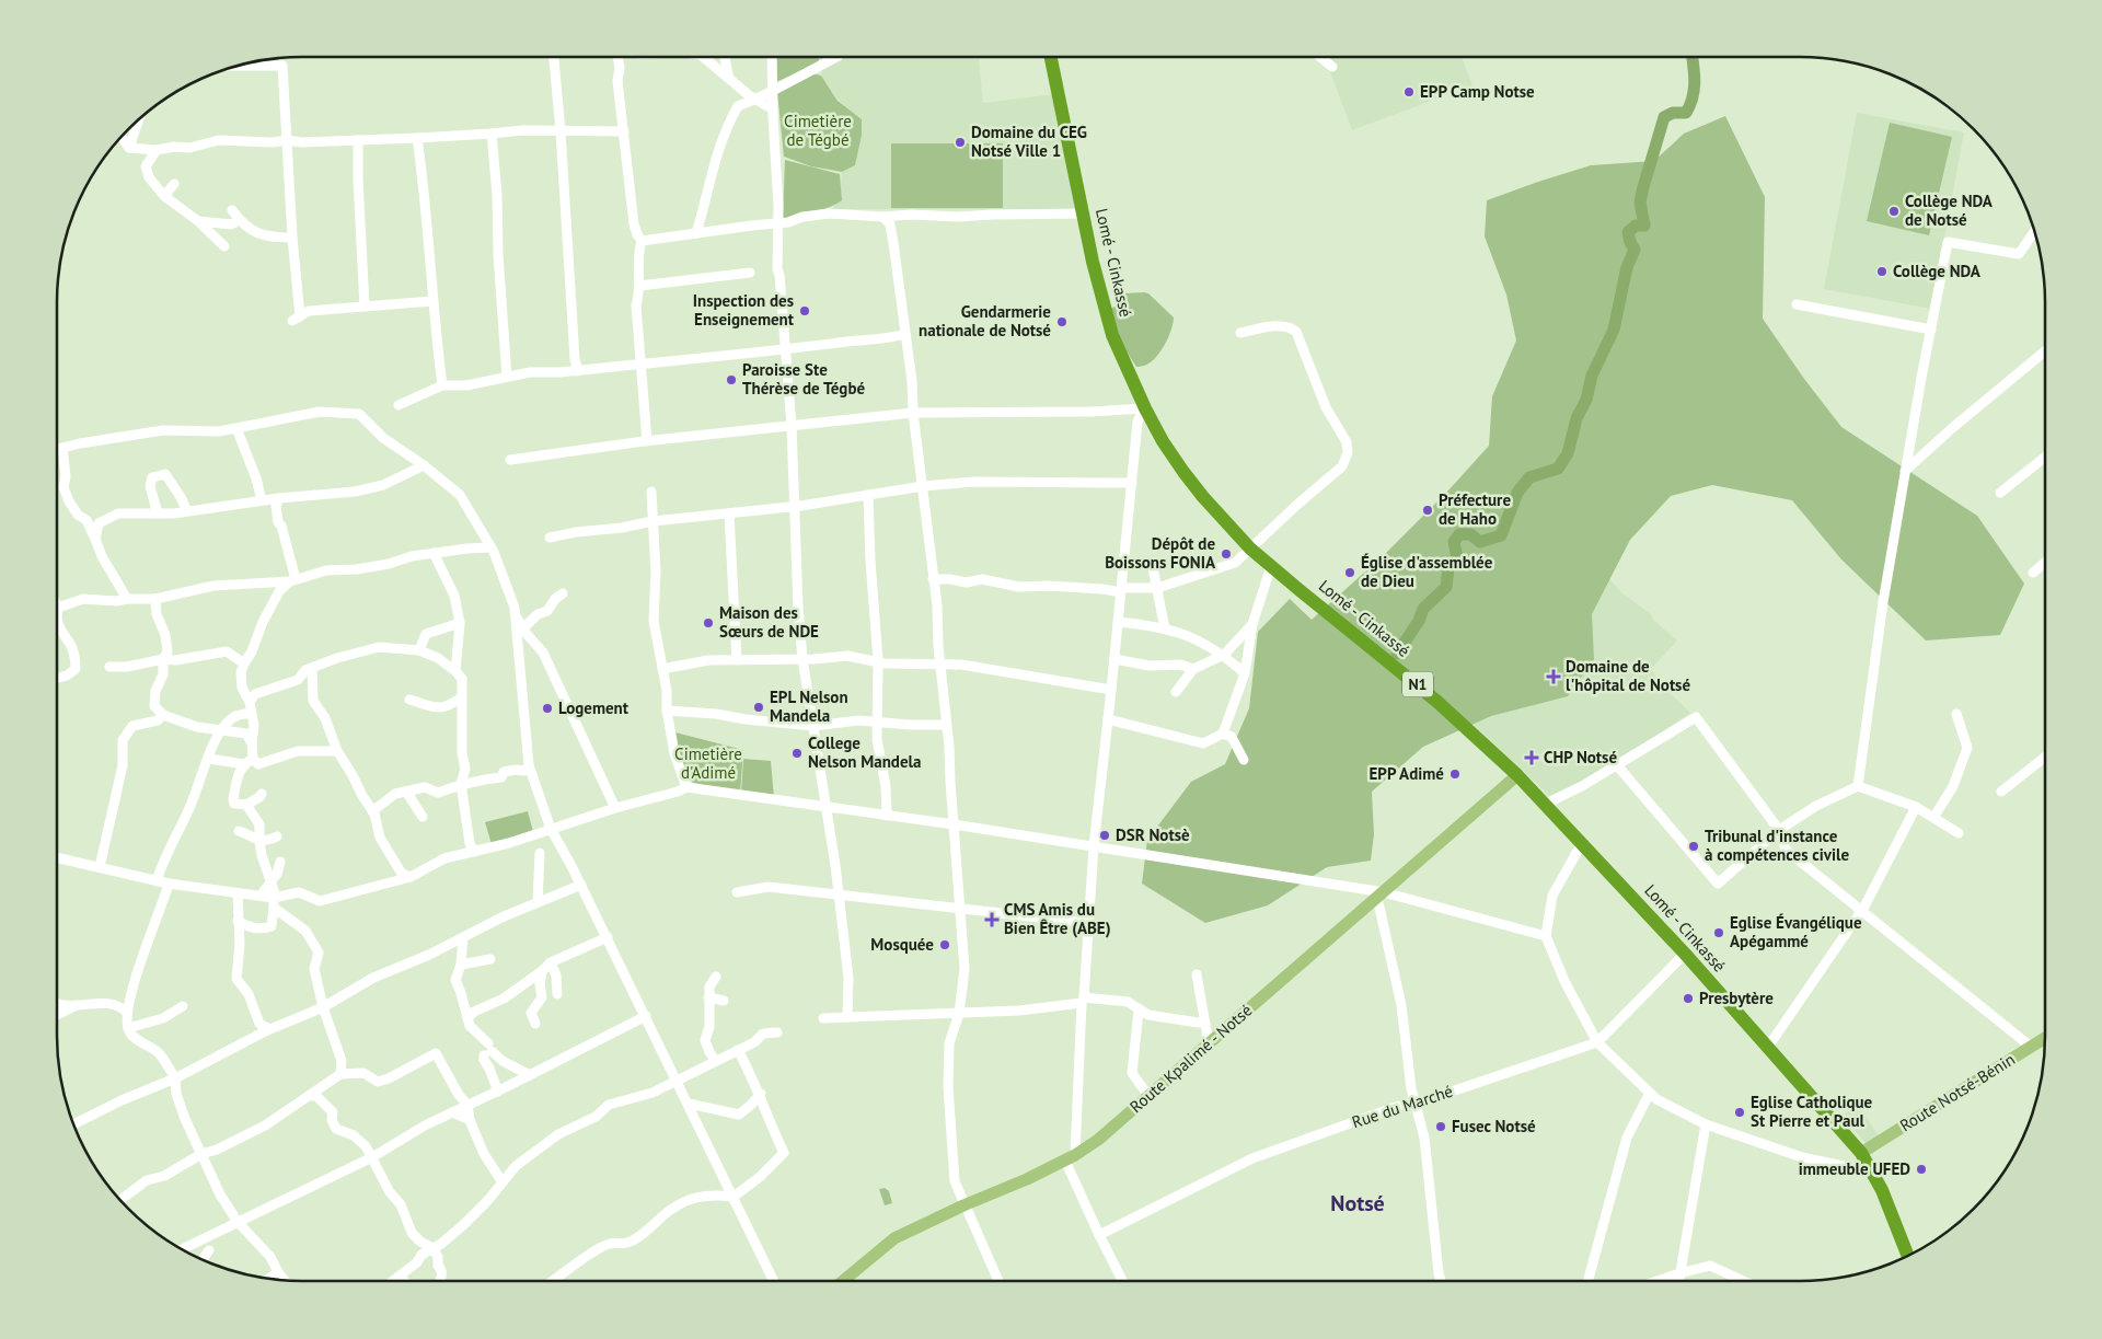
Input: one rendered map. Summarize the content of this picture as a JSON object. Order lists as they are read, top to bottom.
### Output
{
  "streets": {
    "highway": ["Lomé - Cinkassé", "N1"],
    "main road": ["Route Kpalimé - Notsé", "Route Notsé-Bénin"],
    "street": ["Rue du Marché"]
  },
  "crossings": [
    ["Lomé - Cinkassé", "Route Kpalimé - Notsé"],
    ["Lomé - Cinkassé", "Route Notsé-Bénin"],
    ["Lomé - Cinkassé", "Rue du Marché"]
  ],
  "districts": ["Notsé"],
  "parks": ["Cimetière de Tégbé", "Cimetière d'Adimé"],
  "places": {
    "other": [
      "EPP Camp Notse",
      "Domaine du CEG Notsé Ville 1",
      "Collège NDA de Notsé",
      "Collège NDA",
      "Inspection des Enseignement",
      "Gendarmerie nationale de Notsé",
      "Paroisse Ste Thérèse de Tégbé",
      "Préfecture de Haho",
      "Dépôt de Boissons FONIA",
      "Église d'assemblée de Dieu",
      "Maison des Sœurs de NDE",
      "EPL Nelson Mandela",
      "Logement",
      "College Nelson Mandela",
      "EPP Adimé",
      "DSR Notsè",
      "Tribunal d'instance à compétences civile",
      "Eglise Évangélique Apégammé",
      "Mosquée",
      "Presbytère",
      "Eglise Catholique St Pierre et Paul",
      "Fusec Notsé",
      "immeuble UFED"
    ],
    "health": ["Domaine de l'hôpital de Notsé", "CHP Notsé", "CMS Amis du Bien Être (ABE)"]
  }
}
